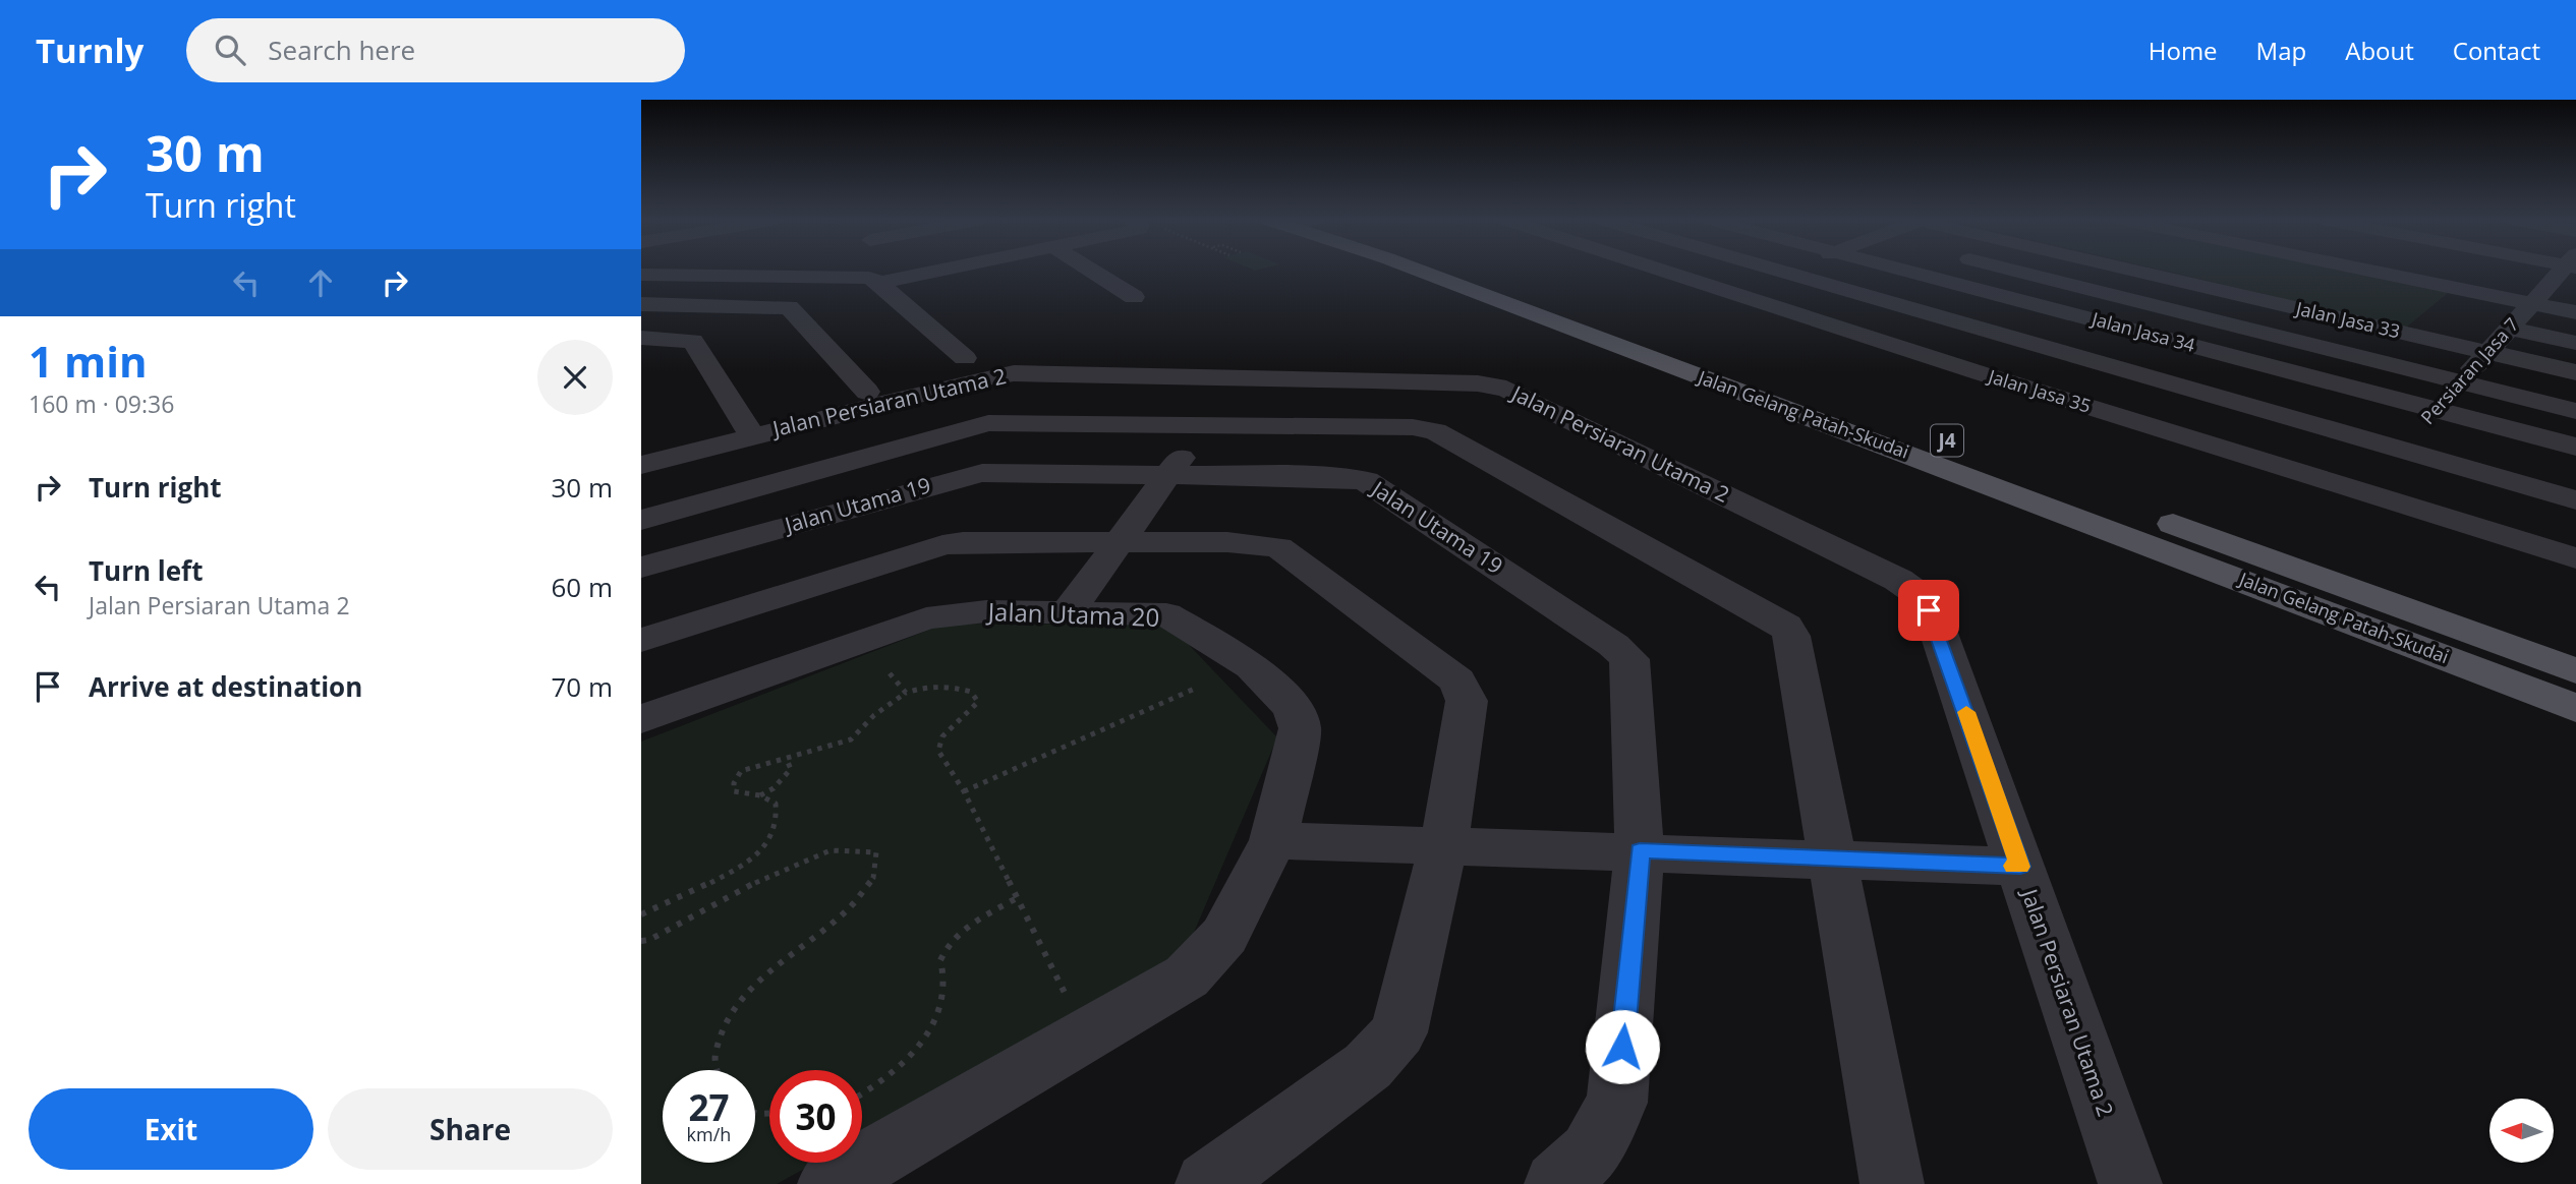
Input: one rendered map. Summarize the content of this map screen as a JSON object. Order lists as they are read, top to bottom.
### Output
{
  "streets": {
    "main road": ["Jalan Gelang Patah-Skudai", "J4"],
    "street": [
      "Jalan Jasa 33",
      "Jalan Jasa 34",
      "Persiaran Jasa 7",
      "Jalan Jasa 35",
      "Jalan Persiaran Utama 2",
      "Jalan Utama 19",
      "Jalan Utama 20"
    ]
  },
  "crossings": [
    ["Jalan Jasa 33", "Persiaran Jasa 7"],
    ["Jalan Jasa 34", "Persiaran Jasa 7"],
    ["Persiaran Jasa 7", "Jalan Jasa 35"]
  ],
  "north": "left",
  "page": {
    "header": "Turnly",
    "search": "Search here",
    "nav": [
      "Home",
      "Map",
      "About",
      "Contact"
    ],
    "turn": ["30 m", "Turn right"],
    "heading": ["1 min", "160 m · 09:36"],
    "list": [
      {
        "name": "Turn right",
        "value": "30 m"
      },
      {
        "name": "Turn left",
        "note": "Jalan Persiaran Utama 2",
        "value": "60 m"
      },
      {
        "name": "Arrive at destination",
        "value": "70 m"
      }
    ],
    "speed": "27 km/h",
    "limit": "30",
    "buttons": ["Exit", "Share"]
  }
}
